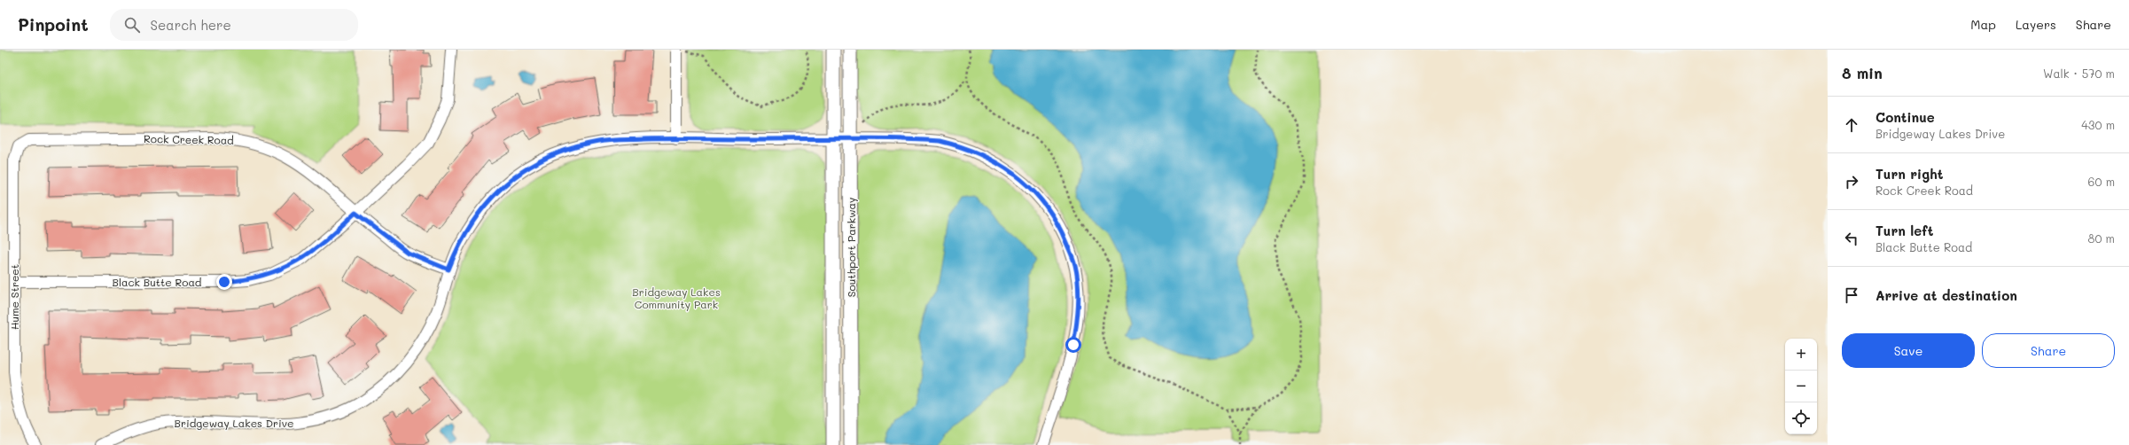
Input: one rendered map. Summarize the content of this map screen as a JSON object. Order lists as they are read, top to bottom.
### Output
{
  "streets": {
    "street": [
      "Rock Creek Road",
      "Southport Parkway",
      "Black Butte Road",
      "Hume Street",
      "Bridgeway Lakes Drive"
    ]
  },
  "crossings": [
    ["Rock Creek Road", "Black Butte Road"],
    ["Rock Creek Road", "Hume Street"],
    ["Rock Creek Road", "Bridgeway Lakes Drive"],
    ["Southport Parkway", "Bridgeway Lakes Drive"],
    ["Black Butte Road", "Hume Street"]
  ],
  "parks": ["Bridgeway Lakes Community Park"],
  "page": {
    "header": "Pinpoint",
    "search": "Search here",
    "nav": ["Map", "Layers", "Share"],
    "heading": ["8 min", "Walk · 570 m"],
    "list": [
      ["Continue", "Bridgeway Lakes Drive", "430 m"],
      ["Turn right", "Rock Creek Road", "60 m"],
      ["Turn left", "Black Butte Road", "80 m"],
      "Arrive at destination"
    ],
    "buttons": ["Save", "Share"],
    "map_buttons": ["+", "−"]
  }
}
